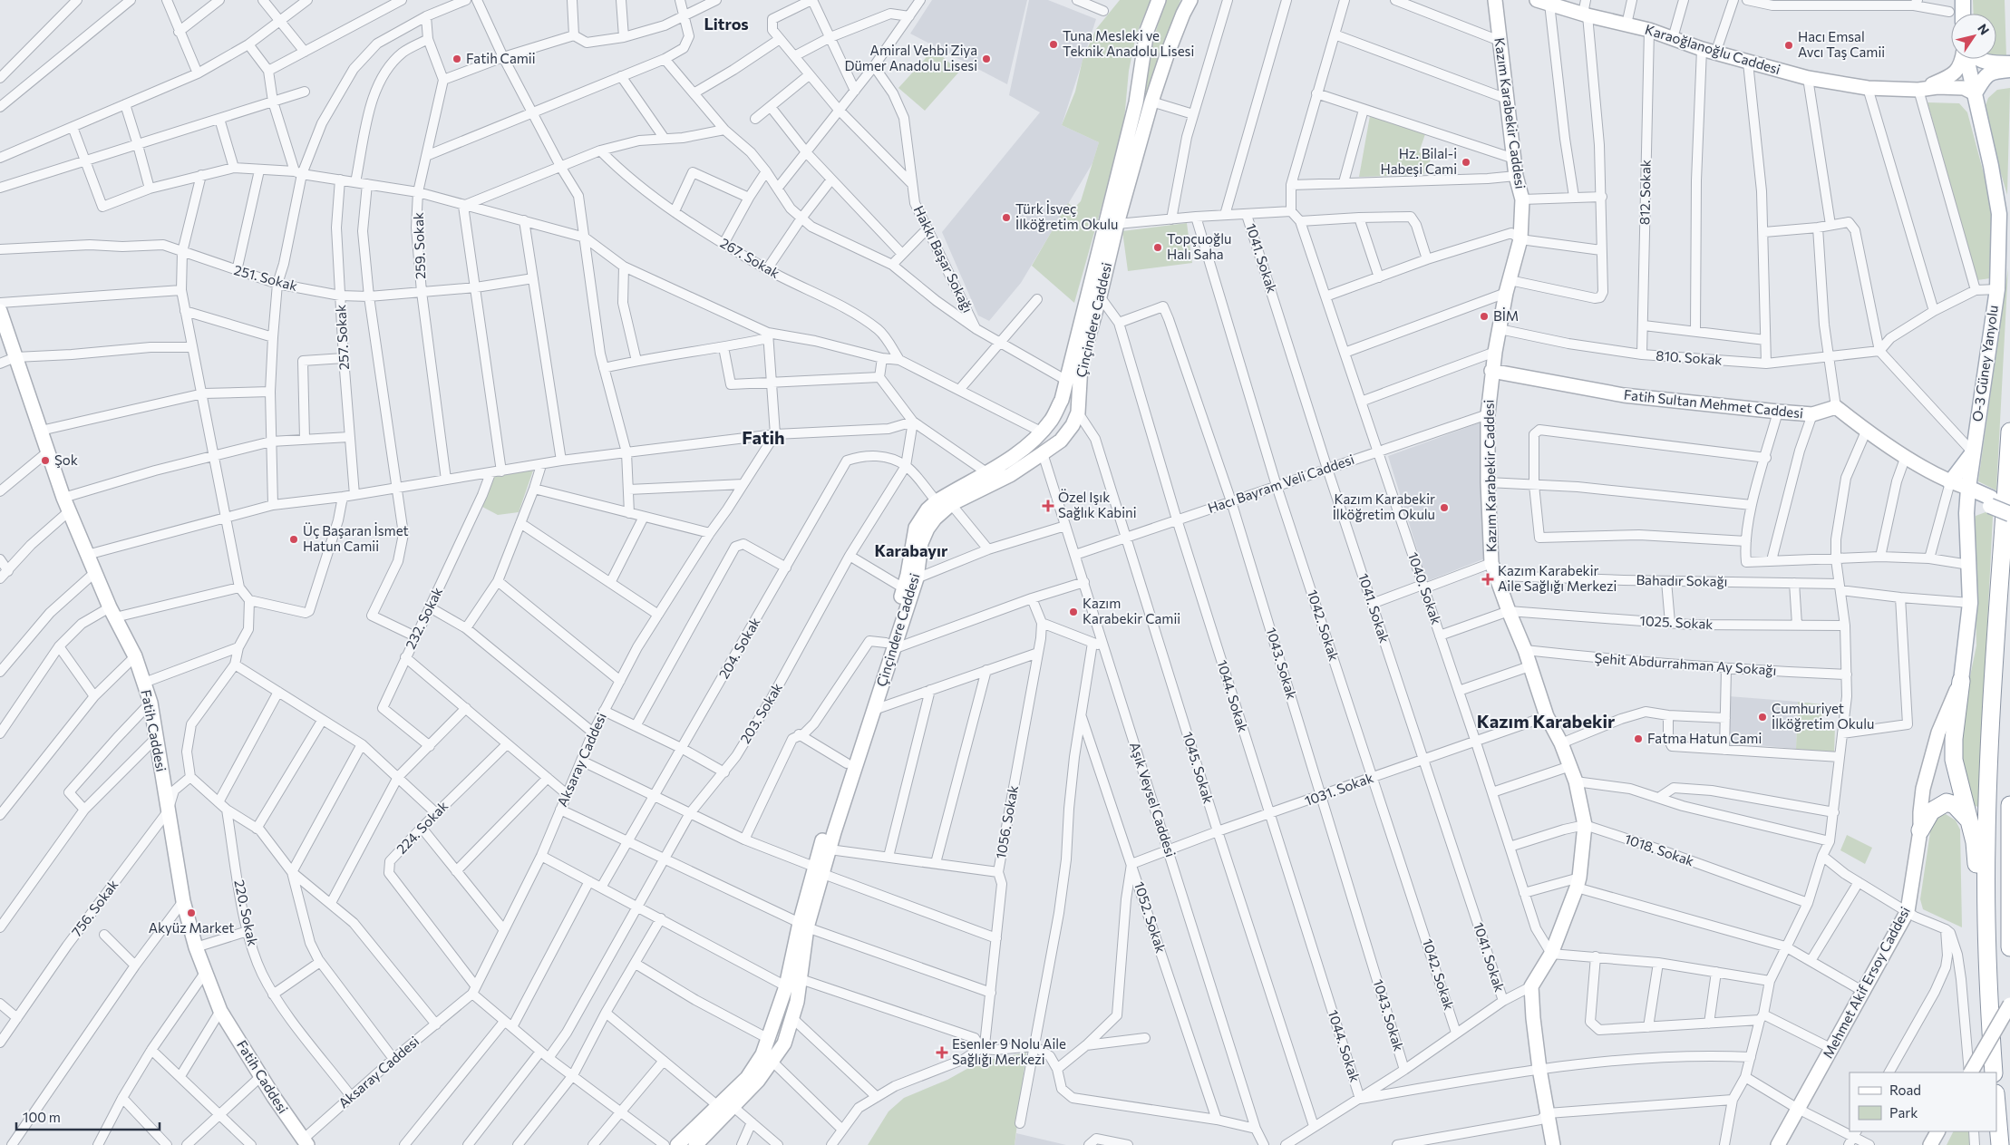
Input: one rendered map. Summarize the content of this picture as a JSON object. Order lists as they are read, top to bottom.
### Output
{
  "streets": {
    "main road": [
      "Karaoğlanoğlu Caddesi",
      "Kazım Karabekir Caddesi",
      "Çinçindere Caddesi",
      "O-3 Güney Yanyolu",
      "Fatih Sultan Mehmet Caddesi",
      "Fatih Caddesi",
      "Mehmet Akif Ersoy Caddesi"
    ],
    "street": [
      "812. Sokak",
      "259. Sokak",
      "267. Sokak",
      "1041. Sokak",
      "Hakkı Başar Sokağı",
      "251. Sokak",
      "257. Sokak",
      "810. Sokak",
      "Hacı Bayram Veli Caddesi",
      "Bahadır Sokağı",
      "1040. Sokak",
      "232. Sokak",
      "1025. Sokak",
      "1042. Sokak",
      "204. Sokak",
      "1043. Sokak",
      "Şehit Abdurrahman Ay Sokağı",
      "1044. Sokak",
      "203. Sokak",
      "Aksaray Caddesi",
      "1045. Sokak",
      "1031. Sokak",
      "Aşık Veysel Caddesi",
      "1056. Sokak",
      "224. Sokak",
      "1018. Sokak",
      "756. Sokak",
      "220. Sokak",
      "1052. Sokak"
    ]
  },
  "crossings": [
    ["Karaoğlanoğlu Caddesi", "812. Sokak"],
    ["Kazım Karabekir Caddesi", "810. Sokak"],
    ["Kazım Karabekir Caddesi", "Fatih Sultan Mehmet Caddesi"],
    ["Kazım Karabekir Caddesi", "Hacı Bayram Veli Caddesi"],
    ["Kazım Karabekir Caddesi", "Bahadır Sokağı"],
    ["Kazım Karabekir Caddesi", "1040. Sokak"],
    ["Kazım Karabekir Caddesi", "1025. Sokak"],
    ["Kazım Karabekir Caddesi", "Şehit Abdurrahman Ay Sokağı"],
    ["Kazım Karabekir Caddesi", "1031. Sokak"],
    ["Kazım Karabekir Caddesi", "1018. Sokak"],
    ["812. Sokak", "810. Sokak"],
    ["259. Sokak", "251. Sokak"],
    ["1041. Sokak", "Hacı Bayram Veli Caddesi"],
    ["1041. Sokak", "1031. Sokak"],
    ["Hakkı Başar Sokağı", "Çinçindere Caddesi"],
    ["251. Sokak", "257. Sokak"],
    ["Çinçindere Caddesi", "1044. Sokak"],
    ["Çinçindere Caddesi", "1045. Sokak"],
    ["Çinçindere Caddesi", "Aşık Veysel Caddesi"],
    ["O-3 Güney Yanyolu", "Bahadır Sokağı"],
    ["O-3 Güney Yanyolu", "Mehmet Akif Ersoy Caddesi"],
    ["Hacı Bayram Veli Caddesi", "1040. Sokak"],
    ["Hacı Bayram Veli Caddesi", "1042. Sokak"],
    ["Hacı Bayram Veli Caddesi", "1043. Sokak"],
    ["Hacı Bayram Veli Caddesi", "1044. Sokak"],
    ["Hacı Bayram Veli Caddesi", "1045. Sokak"],
    ["Hacı Bayram Veli Caddesi", "Aşık Veysel Caddesi"],
    ["1040. Sokak", "1031. Sokak"],
    ["1042. Sokak", "1031. Sokak"],
    ["204. Sokak", "203. Sokak"],
    ["1043. Sokak", "1044. Sokak"],
    ["1043. Sokak", "1031. Sokak"],
    ["1044. Sokak", "1031. Sokak"],
    ["203. Sokak", "224. Sokak"],
    ["Fatih Caddesi", "Aksaray Caddesi"],
    ["Fatih Caddesi", "756. Sokak"],
    ["Aksaray Caddesi", "224. Sokak"],
    ["Aksaray Caddesi", "220. Sokak"],
    ["1045. Sokak", "1031. Sokak"],
    ["1031. Sokak", "Aşık Veysel Caddesi"],
    ["1031. Sokak", "1052. Sokak"]
  ],
  "districts": [
    "Litros",
    "Fatih",
    "Karabayır",
    "Kazım Karabekir"
  ],
  "places": {
    "other": [
      "Tuna Mesleki ve Teknik Anadolu Lisesi",
      "Hacı Emsal Avcı Taş Camii",
      "Fatih Camii",
      "Amiral Vehbi Ziya Dümer Anadolu Lisesi",
      "Hz. Bilal-i Habeşi Cami",
      "Türk İsveç İlköğretim Okulu",
      "Topçuoğlu Halı Saha",
      "BİM",
      "Şok",
      "Kazım Karabekir İlköğretim Okulu",
      "Üç Başaran İsmet Hatun Camii",
      "Kazım Karabekir Camii",
      "Cumhuriyet İlköğretim Okulu",
      "Fatma Hatun Cami",
      "Akyüz Market"
    ],
    "health": ["Özel Işık Sağlık Kabini", "Kazım Karabekir Aile Sağlığı Merkezi", "Esenler 9 Nolu Aile Sağlığı Merkezi"]
  },
  "legend": ["Road", "Park"],
  "scale_bar": "100 m",
  "north": "top right"
}
